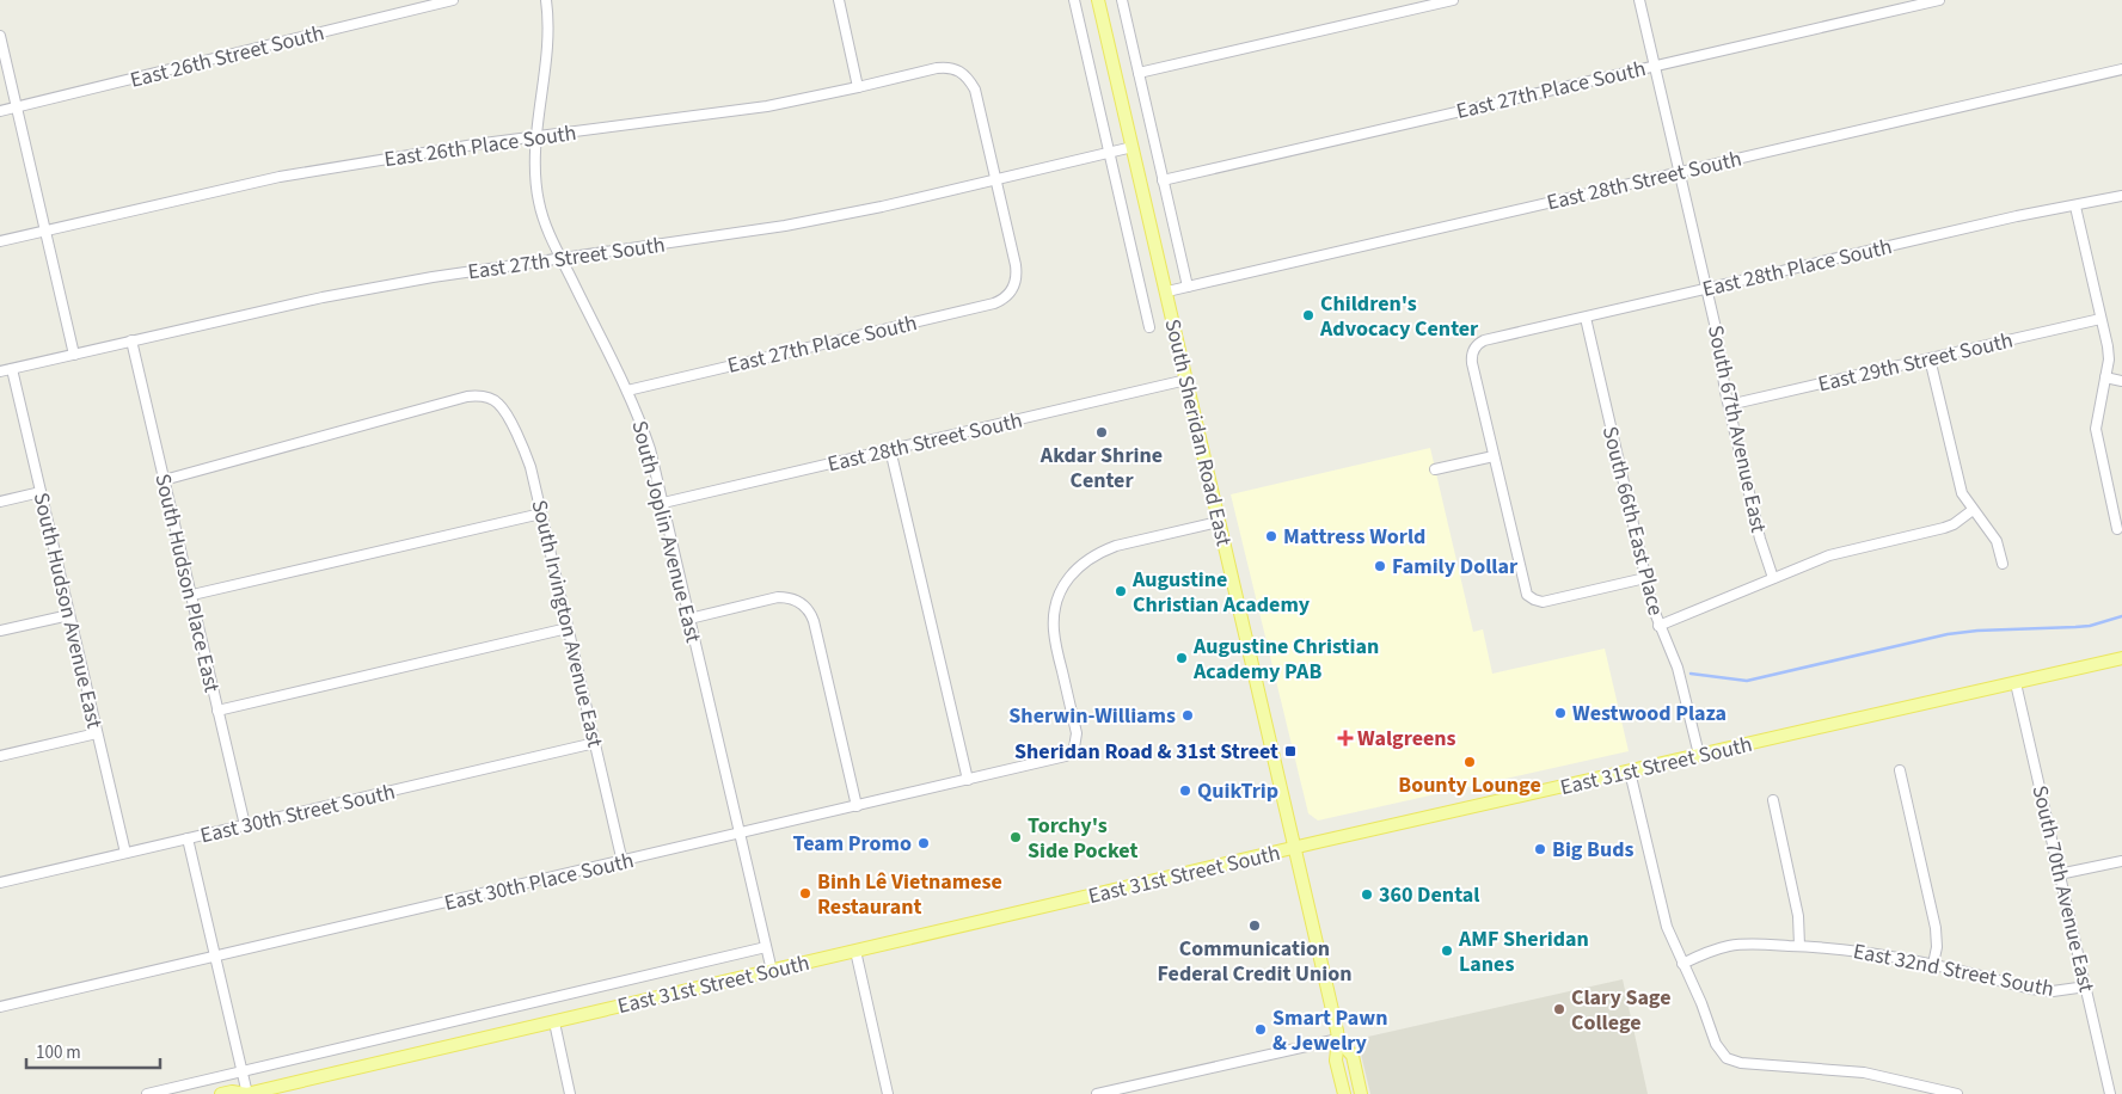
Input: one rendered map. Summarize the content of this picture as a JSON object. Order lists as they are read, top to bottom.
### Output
{
  "streets": {
    "main road": ["South Sheridan Road East", "East 31st Street South"],
    "street": [
      "East 26th Street South",
      "East 27th Place South",
      "East 26th Place South",
      "East 28th Street South",
      "East 27th Street South",
      "East 28th Place South",
      "East 29th Street South",
      "South 67th Avenue East",
      "South 66th East Place",
      "South Joplin Avenue East",
      "South Hudson Place East",
      "South Hudson Avenue East",
      "South Irvington Avenue East",
      "East 30th Street South",
      "East 30th Place South",
      "South 70th Avenue East",
      "East 32nd Street South"
    ]
  },
  "crossings": [
    ["East 27th Place South", "East 26th Place South"],
    ["East 27th Place South", "East 27th Street South"],
    ["East 27th Place South", "South 67th Avenue East"],
    ["East 27th Place South", "South Sheridan Road East"],
    ["East 27th Place South", "South Joplin Avenue East"],
    ["East 26th Place South", "East 27th Street South"],
    ["East 26th Place South", "South Joplin Avenue East"],
    ["East 28th Street South", "South 67th Avenue East"],
    ["East 28th Street South", "South Sheridan Road East"],
    ["East 28th Street South", "South Joplin Avenue East"],
    ["East 27th Street South", "South Sheridan Road East"],
    ["East 27th Street South", "South Joplin Avenue East"],
    ["East 27th Street South", "South Hudson Place East"],
    ["East 27th Street South", "South Hudson Avenue East"],
    ["East 28th Place South", "South 67th Avenue East"],
    ["East 28th Place South", "South 66th East Place"],
    ["East 29th Street South", "South 67th Avenue East"],
    ["South Sheridan Road East", "East 31st Street South"],
    ["South Sheridan Road East", "East 30th Place South"],
    ["South 66th East Place", "East 31st Street South"],
    ["South Joplin Avenue East", "East 31st Street South"],
    ["South Joplin Avenue East", "East 30th Place South"],
    ["South Hudson Place East", "South Irvington Avenue East"],
    ["South Hudson Place East", "East 30th Street South"],
    ["South Hudson Avenue East", "East 30th Street South"],
    ["South Irvington Avenue East", "East 30th Street South"],
    ["South Irvington Avenue East", "East 30th Place South"],
    ["East 31st Street South", "South 70th Avenue East"],
    ["South 70th Avenue East", "East 32nd Street South"]
  ],
  "places": {
    "other": [
      "Children's Advocacy Center",
      "Akdar Shrine Center",
      "Mattress World",
      "Family Dollar",
      "Augustine Christian Academy",
      "Augustine Christian Academy PAB",
      "Westwood Plaza",
      "Sherwin-Williams",
      "Bounty Lounge",
      "QuikTrip",
      "Torchy's Side Pocket",
      "Team Promo",
      "Big Buds",
      "Binh Lê Vietnamese Restaurant",
      "360 Dental",
      "Communication Federal Credit Union",
      "AMF Sheridan Lanes",
      "Clary Sage College",
      "Smart Pawn & Jewelry"
    ],
    "health": ["Walgreens"],
    "transit": ["Sheridan Road & 31st Street"]
  },
  "scale_bar": "100 m"
}
